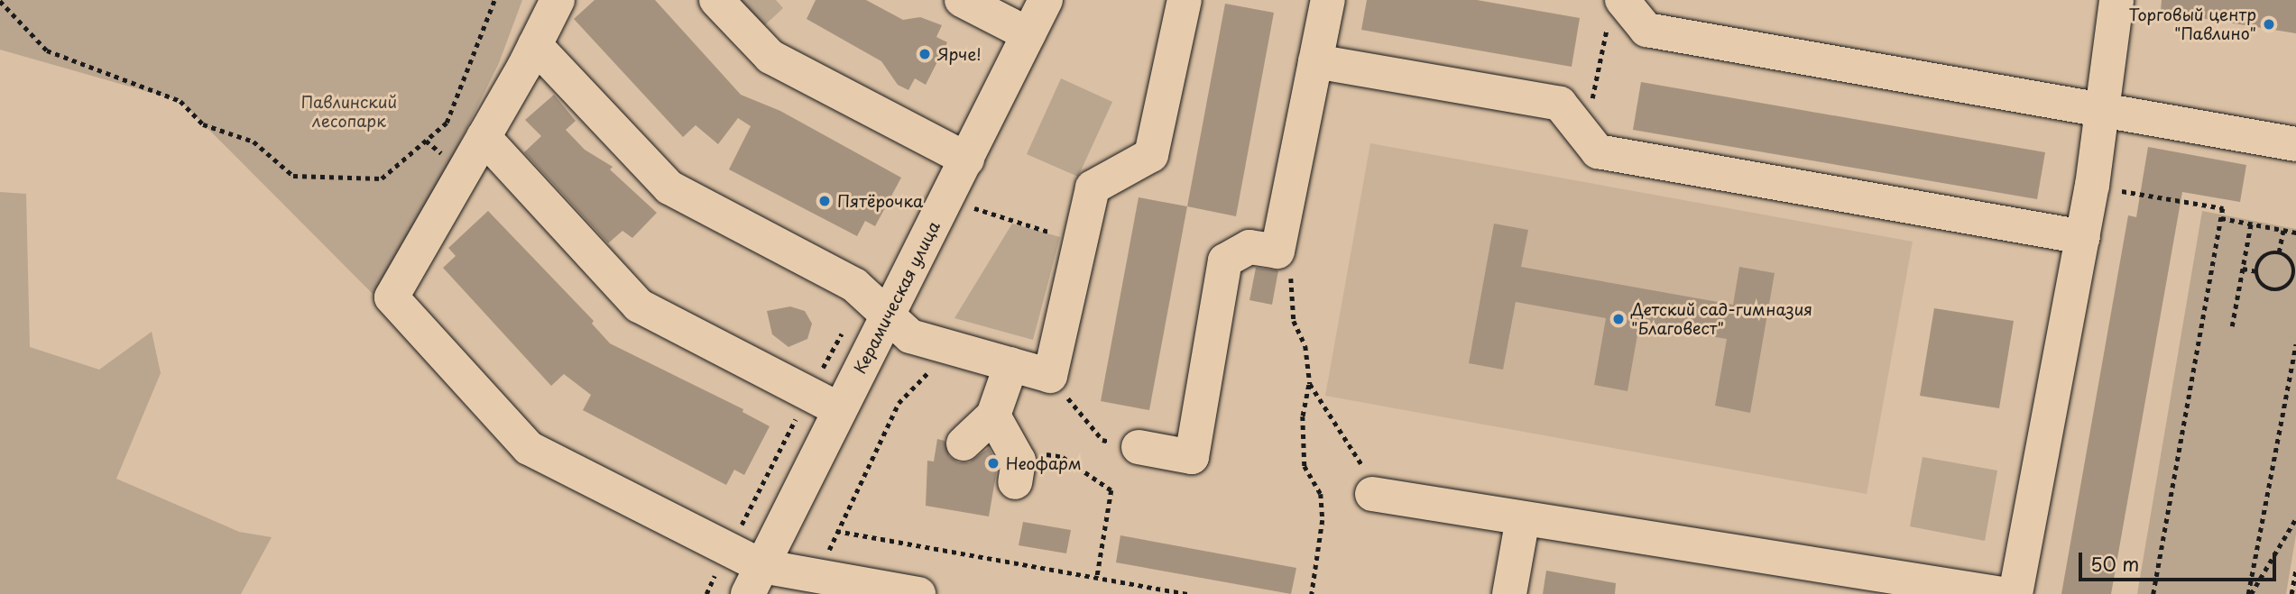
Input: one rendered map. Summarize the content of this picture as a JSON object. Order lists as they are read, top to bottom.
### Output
{
  "streets": {
    "main road": ["Керамическая улица"]
  },
  "parks": ["Павлинский лесопарк"],
  "places": [
    "Торговый центр \"Павлино\"",
    "Ярче!",
    "Пятёрочка",
    "Детский сад-гимназия \"Благовест\"",
    "Неофарм"
  ],
  "scale_bar": "50 m"
}
